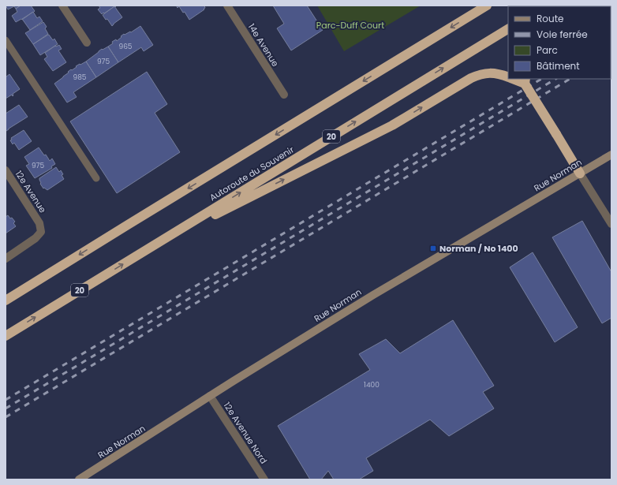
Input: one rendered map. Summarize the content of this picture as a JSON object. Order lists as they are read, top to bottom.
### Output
{
  "streets": {
    "highway": ["20", "Autoroute du Souvenir"],
    "street": [
      "14e Avenue",
      "Rue Norman",
      "12e Avenue",
      "12e Avenue Nord"
    ]
  },
  "crossings": [
    ["Rue Norman", "12e Avenue Nord"]
  ],
  "parks": ["Parc-Duff Court"],
  "places": {
    "transit": ["Norman / No 1400"]
  },
  "house_numbers": [
    "965",
    "975",
    "985",
    "975",
    "1400"
  ],
  "legend": [
    "Route",
    "Voie ferrée",
    "Parc",
    "Bâtiment"
  ]
}
